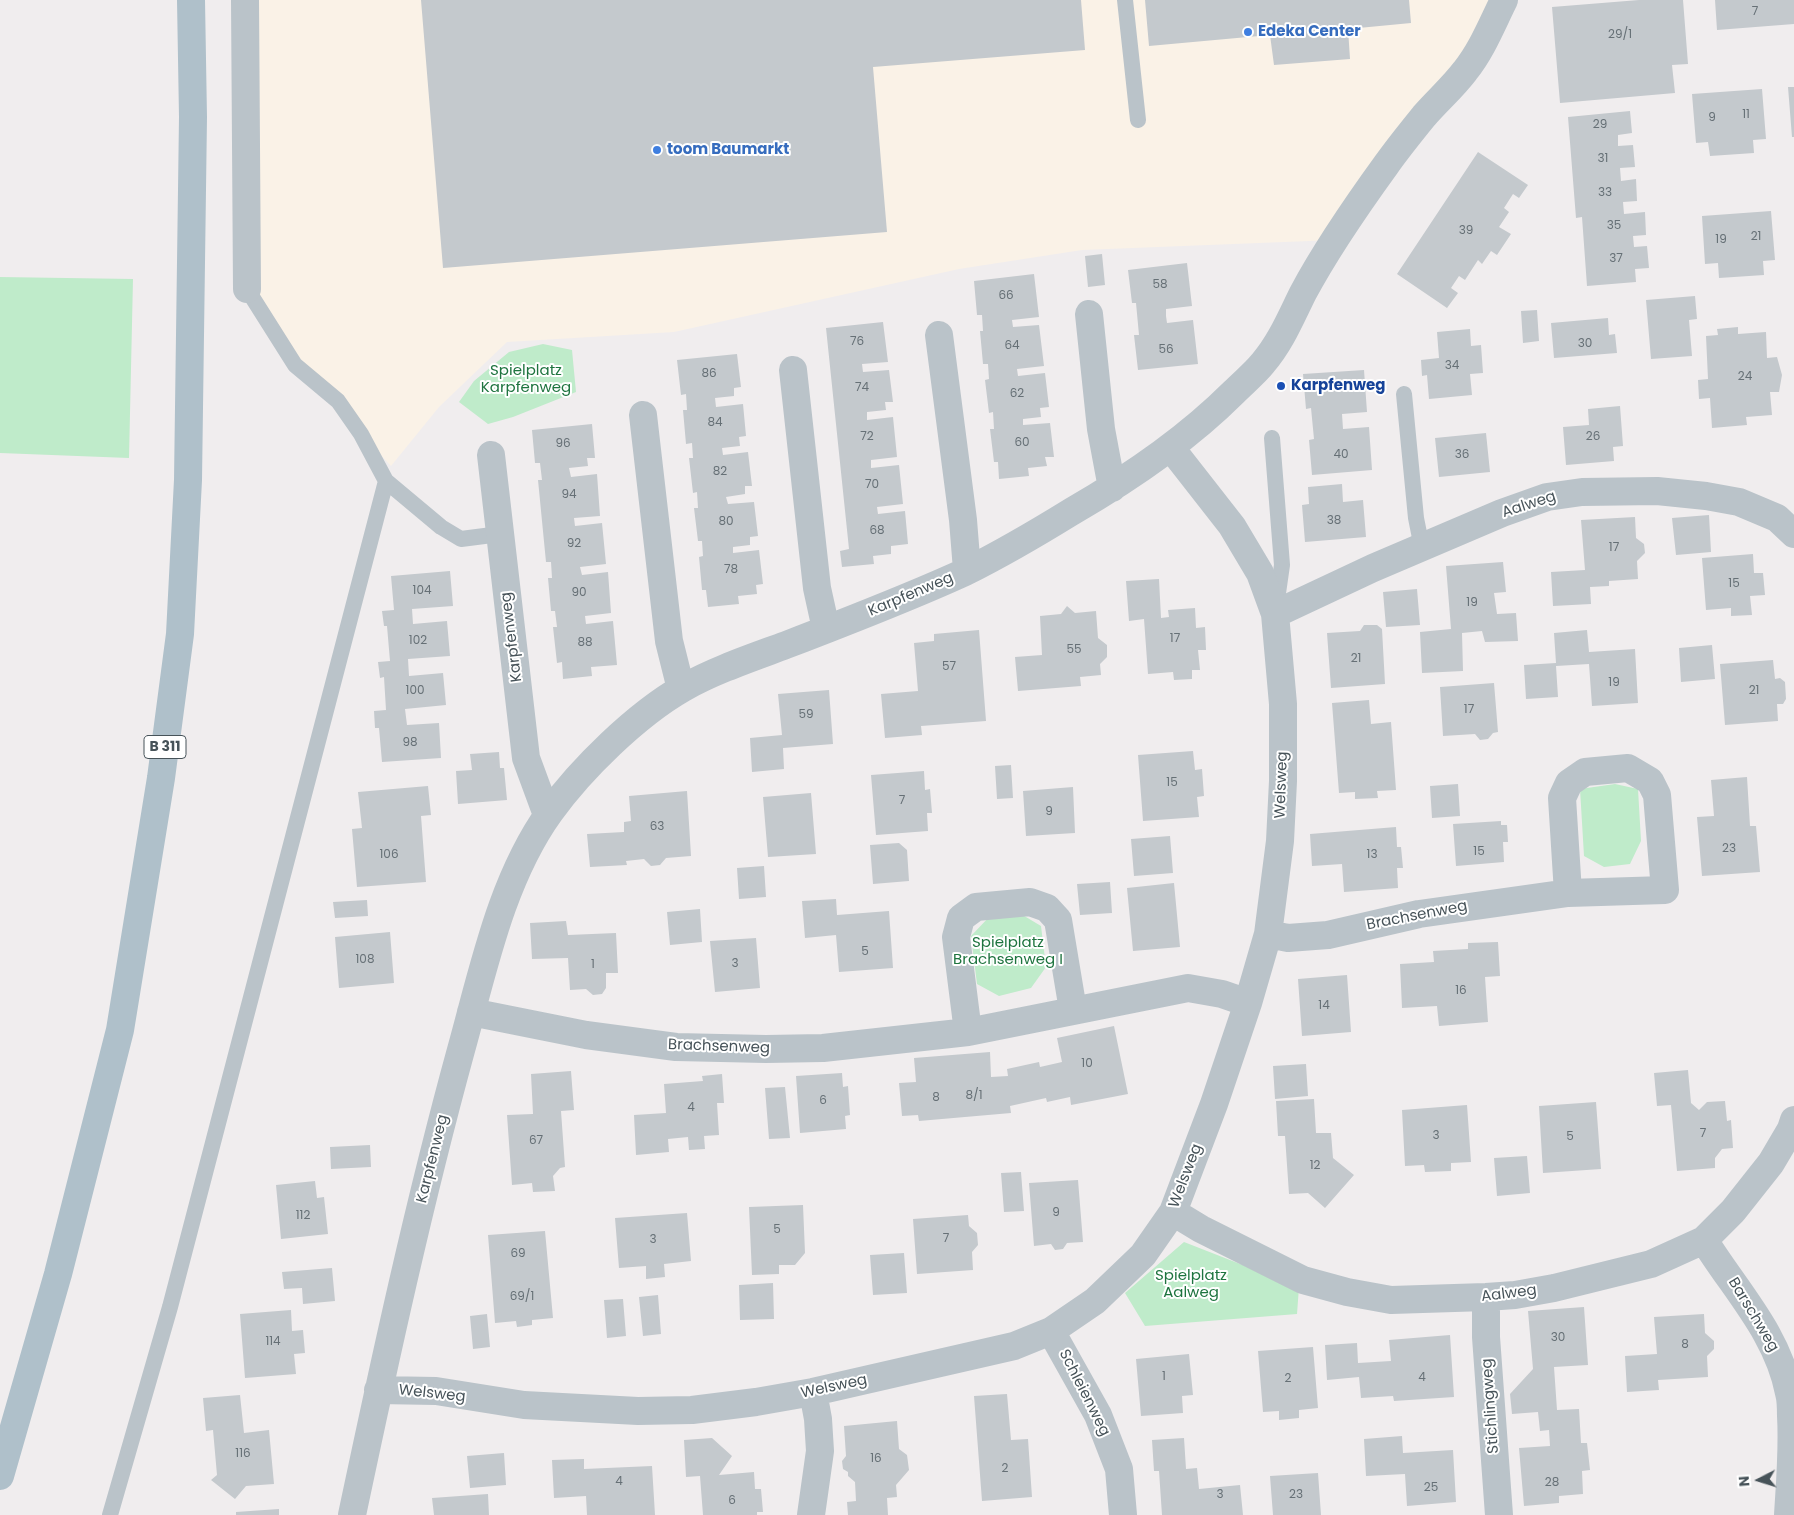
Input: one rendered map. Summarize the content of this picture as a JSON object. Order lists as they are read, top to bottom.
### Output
{
  "streets": {
    "main road": ["B 311"],
    "street": [
      "Aalweg",
      "Karpfenweg",
      "Welsweg",
      "Brachsenweg",
      "Barschweg",
      "Schleienweg",
      "Stichlingweg"
    ]
  },
  "crossings": [
    ["Aalweg", "Welsweg"],
    ["Aalweg", "Barschweg"],
    ["Aalweg", "Stichlingweg"],
    ["Karpfenweg", "Welsweg"],
    ["Karpfenweg", "Brachsenweg"],
    ["Welsweg", "Brachsenweg"],
    ["Welsweg", "Schleienweg"]
  ],
  "parks": ["Spielplatz Karpfenweg", "Spielplatz Brachsenweg I", "Spielplatz Aalweg"],
  "places": ["Edeka Center", "toom Baumarkt", "Karpfenweg"],
  "house_numbers": [
    "7",
    "29/1",
    "11",
    "9",
    "29",
    "31",
    "33",
    "35",
    "39",
    "21",
    "19",
    "37",
    "58",
    "66",
    "76",
    "30",
    "64",
    "56",
    "34",
    "86",
    "24",
    "74",
    "62",
    "84",
    "72",
    "26",
    "60",
    "96",
    "40",
    "36",
    "82",
    "70",
    "94",
    "38",
    "80",
    "68",
    "92",
    "17",
    "78",
    "15",
    "104",
    "90",
    "19",
    "17",
    "102",
    "88",
    "55",
    "21",
    "57",
    "19",
    "100",
    "21",
    "17",
    "59",
    "98",
    "15",
    "7",
    "9",
    "63",
    "23",
    "15",
    "106",
    "13",
    "5",
    "108",
    "3",
    "1",
    "16",
    "14",
    "10",
    "8/1",
    "8",
    "6",
    "4",
    "7",
    "3",
    "5",
    "67",
    "12",
    "9",
    "112",
    "5",
    "7",
    "3",
    "69",
    "69/1",
    "30",
    "114",
    "8",
    "1",
    "4",
    "2",
    "116",
    "16",
    "2",
    "4",
    "28",
    "25",
    "3",
    "23",
    "6"
  ],
  "north": "left"
}
